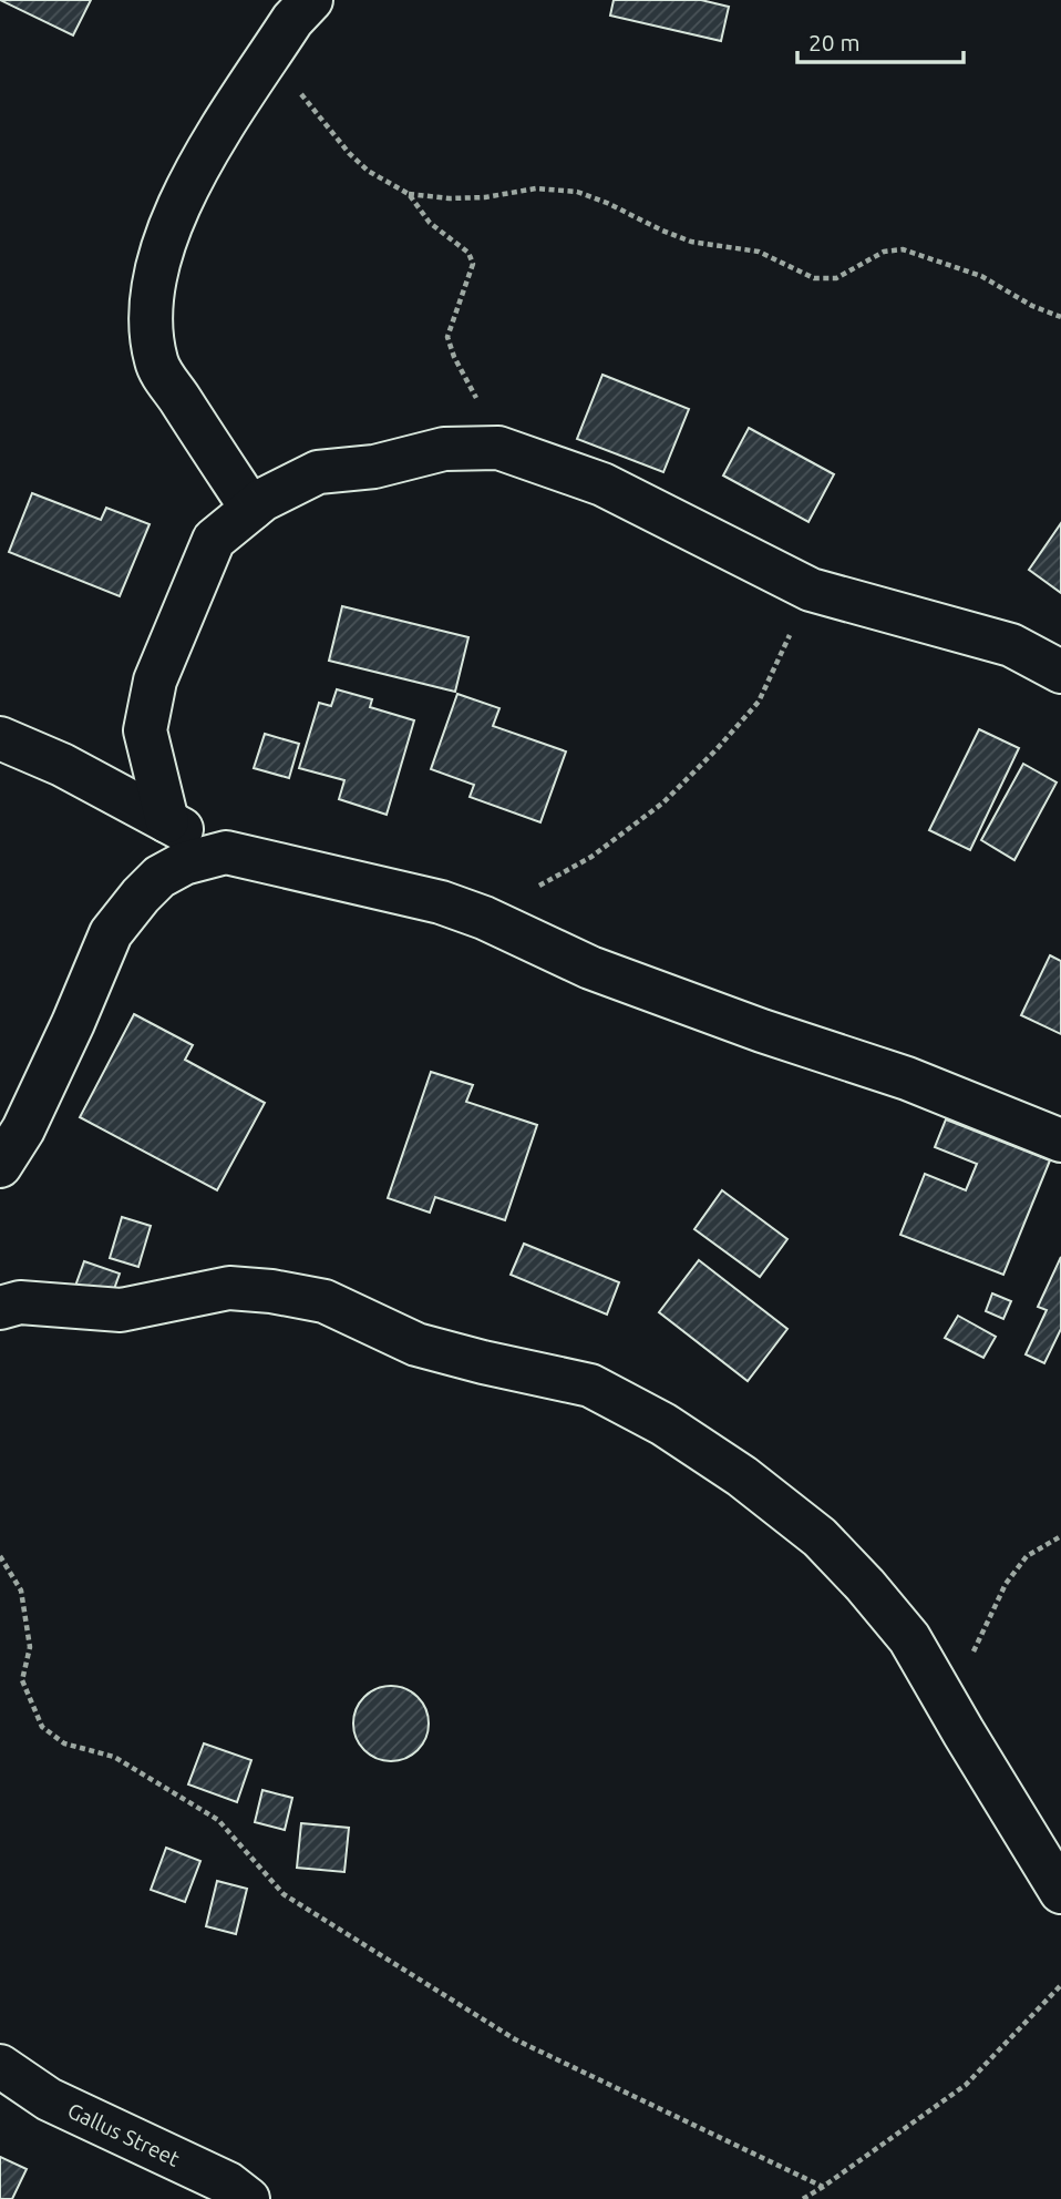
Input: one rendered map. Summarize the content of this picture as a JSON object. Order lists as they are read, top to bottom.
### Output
{
  "streets": {
    "street": ["Gallus Street"]
  },
  "scale_bar": "20 m"
}
